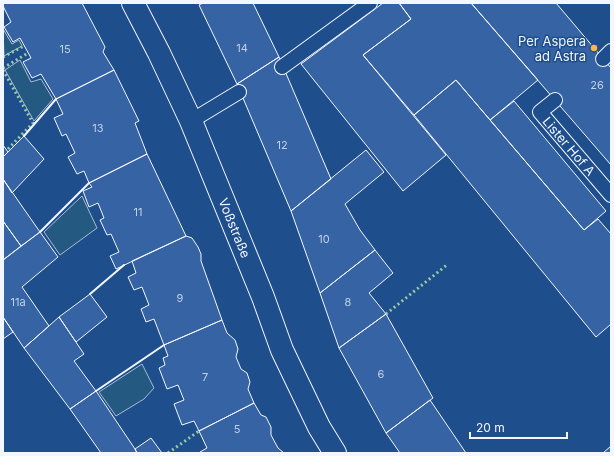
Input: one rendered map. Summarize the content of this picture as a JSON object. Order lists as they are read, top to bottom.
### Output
{
  "streets": {
    "street": ["Voßstraße"],
    "lane": ["Lister Hof A"]
  },
  "places": ["Per Aspera ad Astra"],
  "house_numbers": [
    "14",
    "15",
    "26",
    "13",
    "12",
    "11",
    "10",
    "9",
    "11a",
    "8",
    "6",
    "7",
    "5"
  ],
  "scale_bar": "20 m"
}
